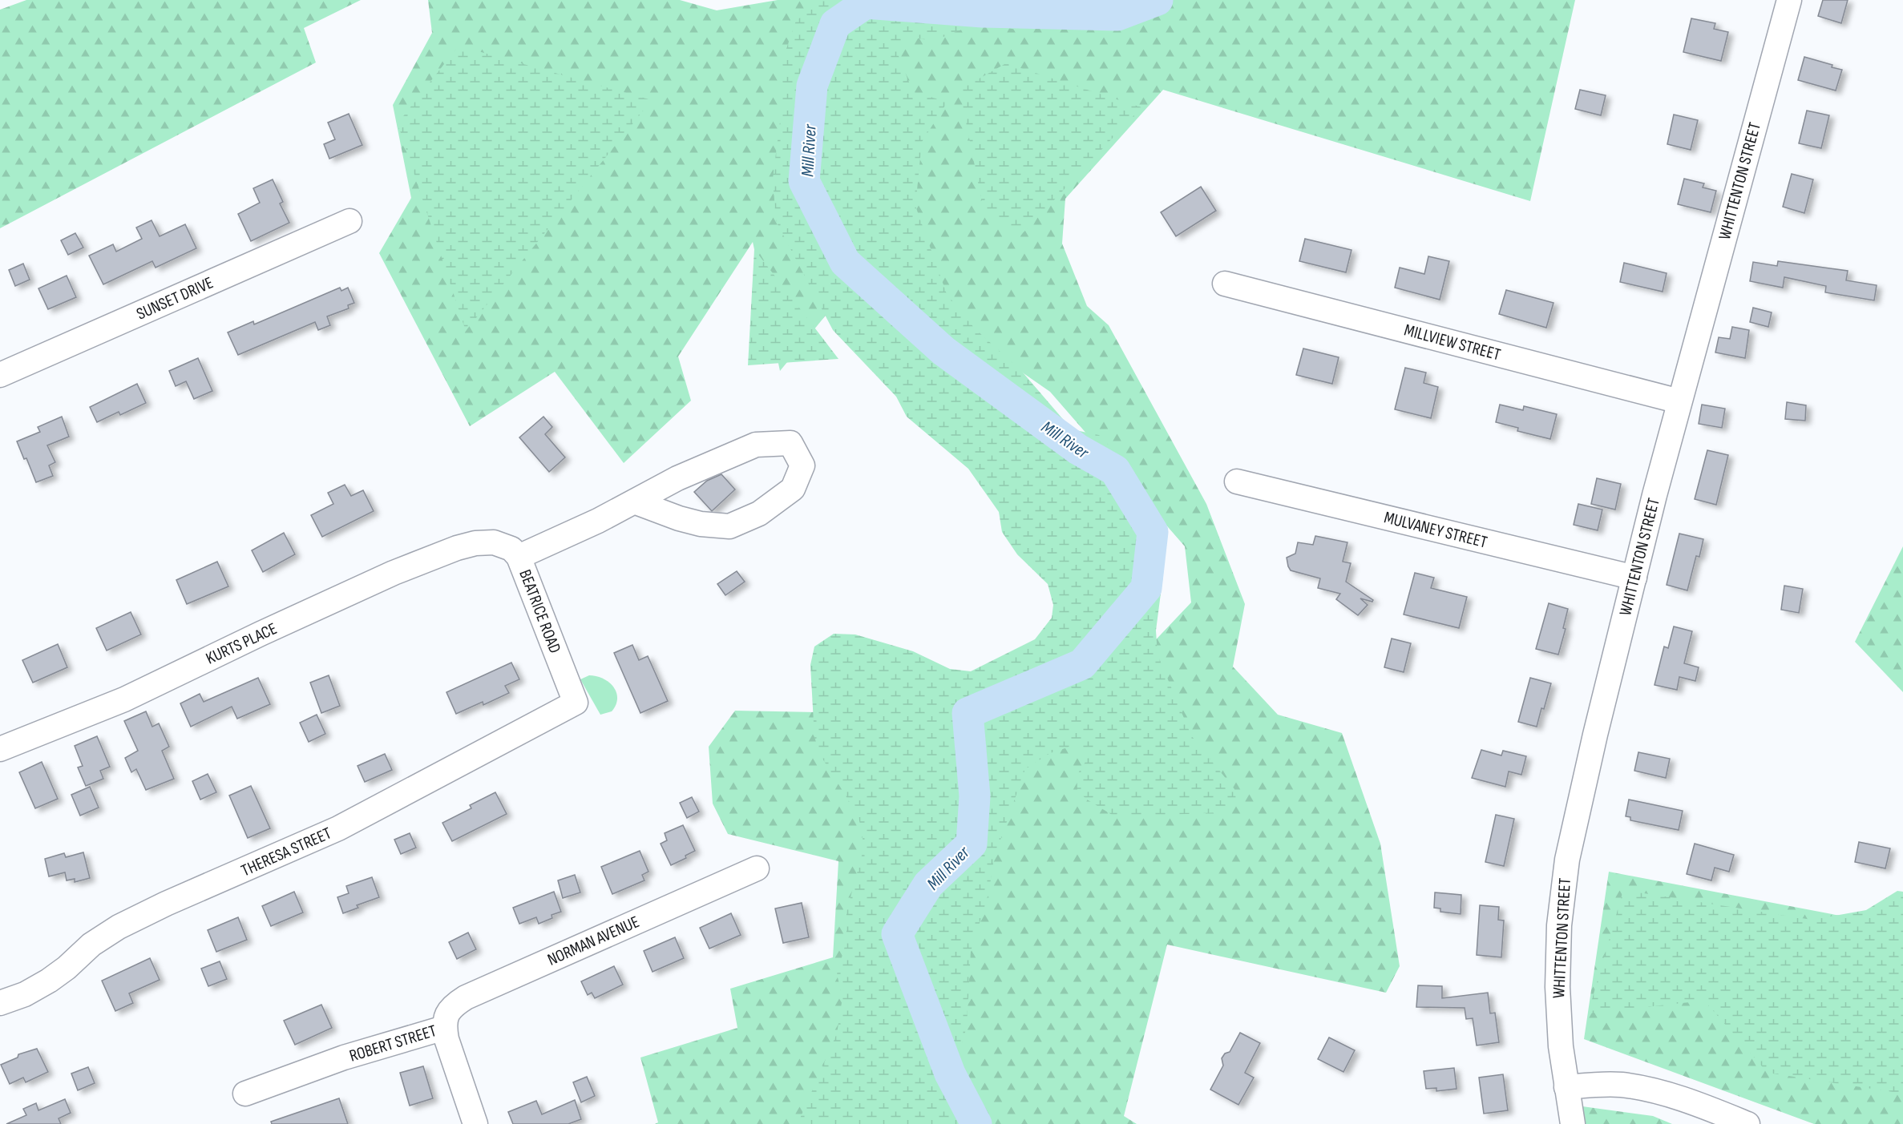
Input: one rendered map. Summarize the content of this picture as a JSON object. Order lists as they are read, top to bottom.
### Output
{
  "streets": {
    "street": [
      "WHITTENTON STREET",
      "SUNSET DRIVE",
      "MILLVIEW STREET",
      "MULVANEY STREET",
      "BEATRICE ROAD",
      "KURTS PLACE",
      "THERESA STREET",
      "NORMAN AVENUE",
      "ROBERT STREET"
    ]
  },
  "crossings": [
    ["WHITTENTON STREET", "MILLVIEW STREET"],
    ["WHITTENTON STREET", "MULVANEY STREET"],
    ["BEATRICE ROAD", "KURTS PLACE"],
    ["BEATRICE ROAD", "THERESA STREET"],
    ["NORMAN AVENUE", "ROBERT STREET"]
  ],
  "water": ["Mill River"]
}
